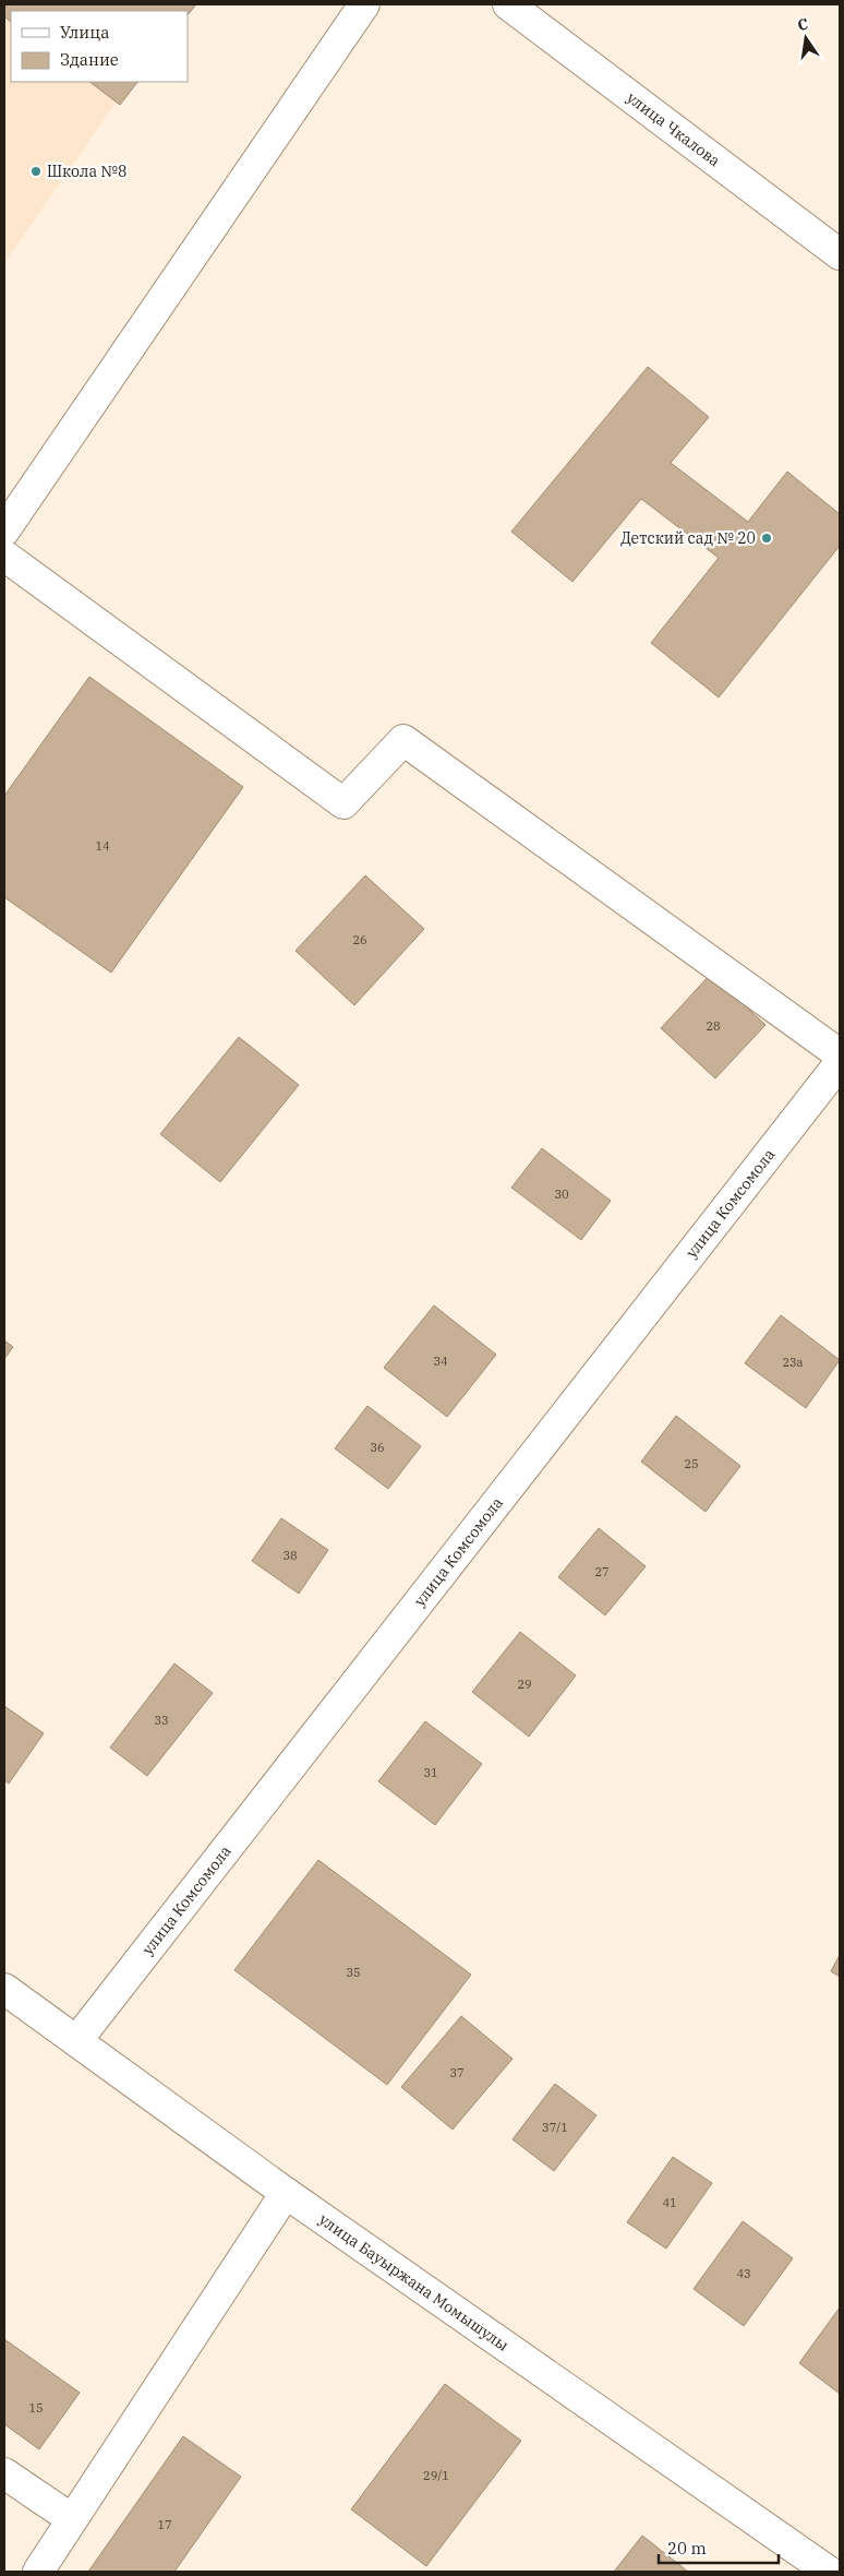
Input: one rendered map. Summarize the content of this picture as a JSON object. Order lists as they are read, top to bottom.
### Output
{
  "streets": {
    "street": ["улица Чкалова", "улица Комсомола", "улица Бауыржана Момышулы"]
  },
  "crossings": [
    ["улица Комсомола", "улица Бауыржана Момышулы"]
  ],
  "places": ["Школа №8", "Детский сад № 20"],
  "house_numbers": [
    "14",
    "26",
    "28",
    "30",
    "34",
    "23а",
    "36",
    "25",
    "38",
    "27",
    "29",
    "33",
    "31",
    "35",
    "37",
    "37/1",
    "41",
    "43",
    "15",
    "29/1",
    "17"
  ],
  "legend": ["Улица", "Здание"],
  "scale_bar": "20 m",
  "north": "top"
}
